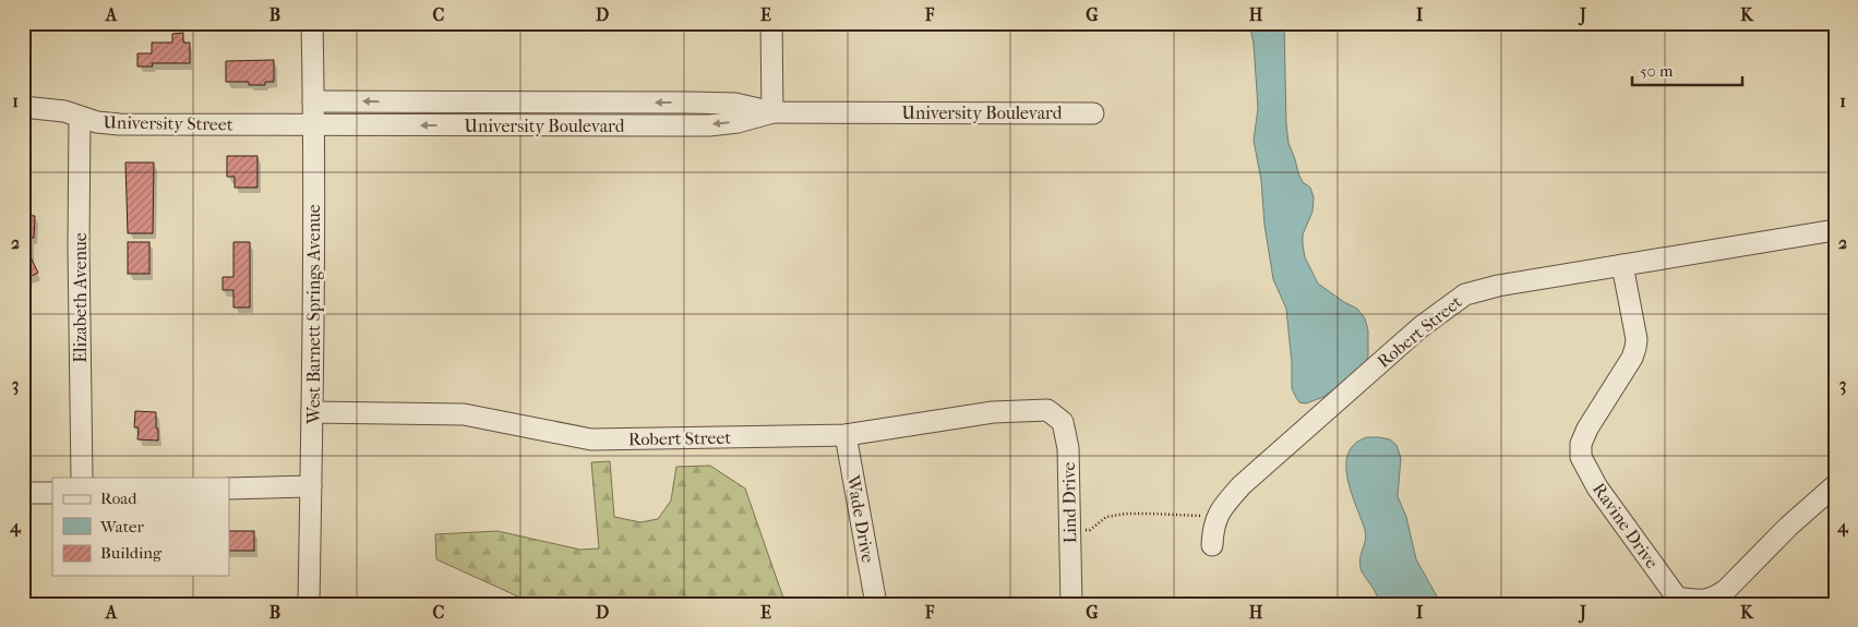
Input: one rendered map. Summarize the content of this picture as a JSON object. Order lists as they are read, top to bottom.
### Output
{
  "streets": {
    "street": [
      "University Boulevard",
      "University Street",
      "Elizabeth Avenue",
      "West Barnett Springs Avenue",
      "Robert Street",
      "Lind Drive",
      "Wade Drive",
      "Ravine Drive"
    ]
  },
  "crossings": [
    ["University Boulevard", "University Street"],
    ["University Boulevard", "West Barnett Springs Avenue"],
    ["University Street", "Elizabeth Avenue"],
    ["University Street", "West Barnett Springs Avenue"],
    ["West Barnett Springs Avenue", "Robert Street"],
    ["Robert Street", "Lind Drive"],
    ["Robert Street", "Wade Drive"],
    ["Robert Street", "Ravine Drive"]
  ],
  "one_way": ["University Boulevard"],
  "legend": ["Road", "Water", "Building"],
  "scale_bar": "50 m",
  "grid": {
    "columns": [
      "A",
      "B",
      "C",
      "D",
      "E",
      "F",
      "G",
      "H",
      "I",
      "J",
      "K"
    ],
    "rows": [
      "1",
      "2",
      "3",
      "4"
    ]
  }
}
